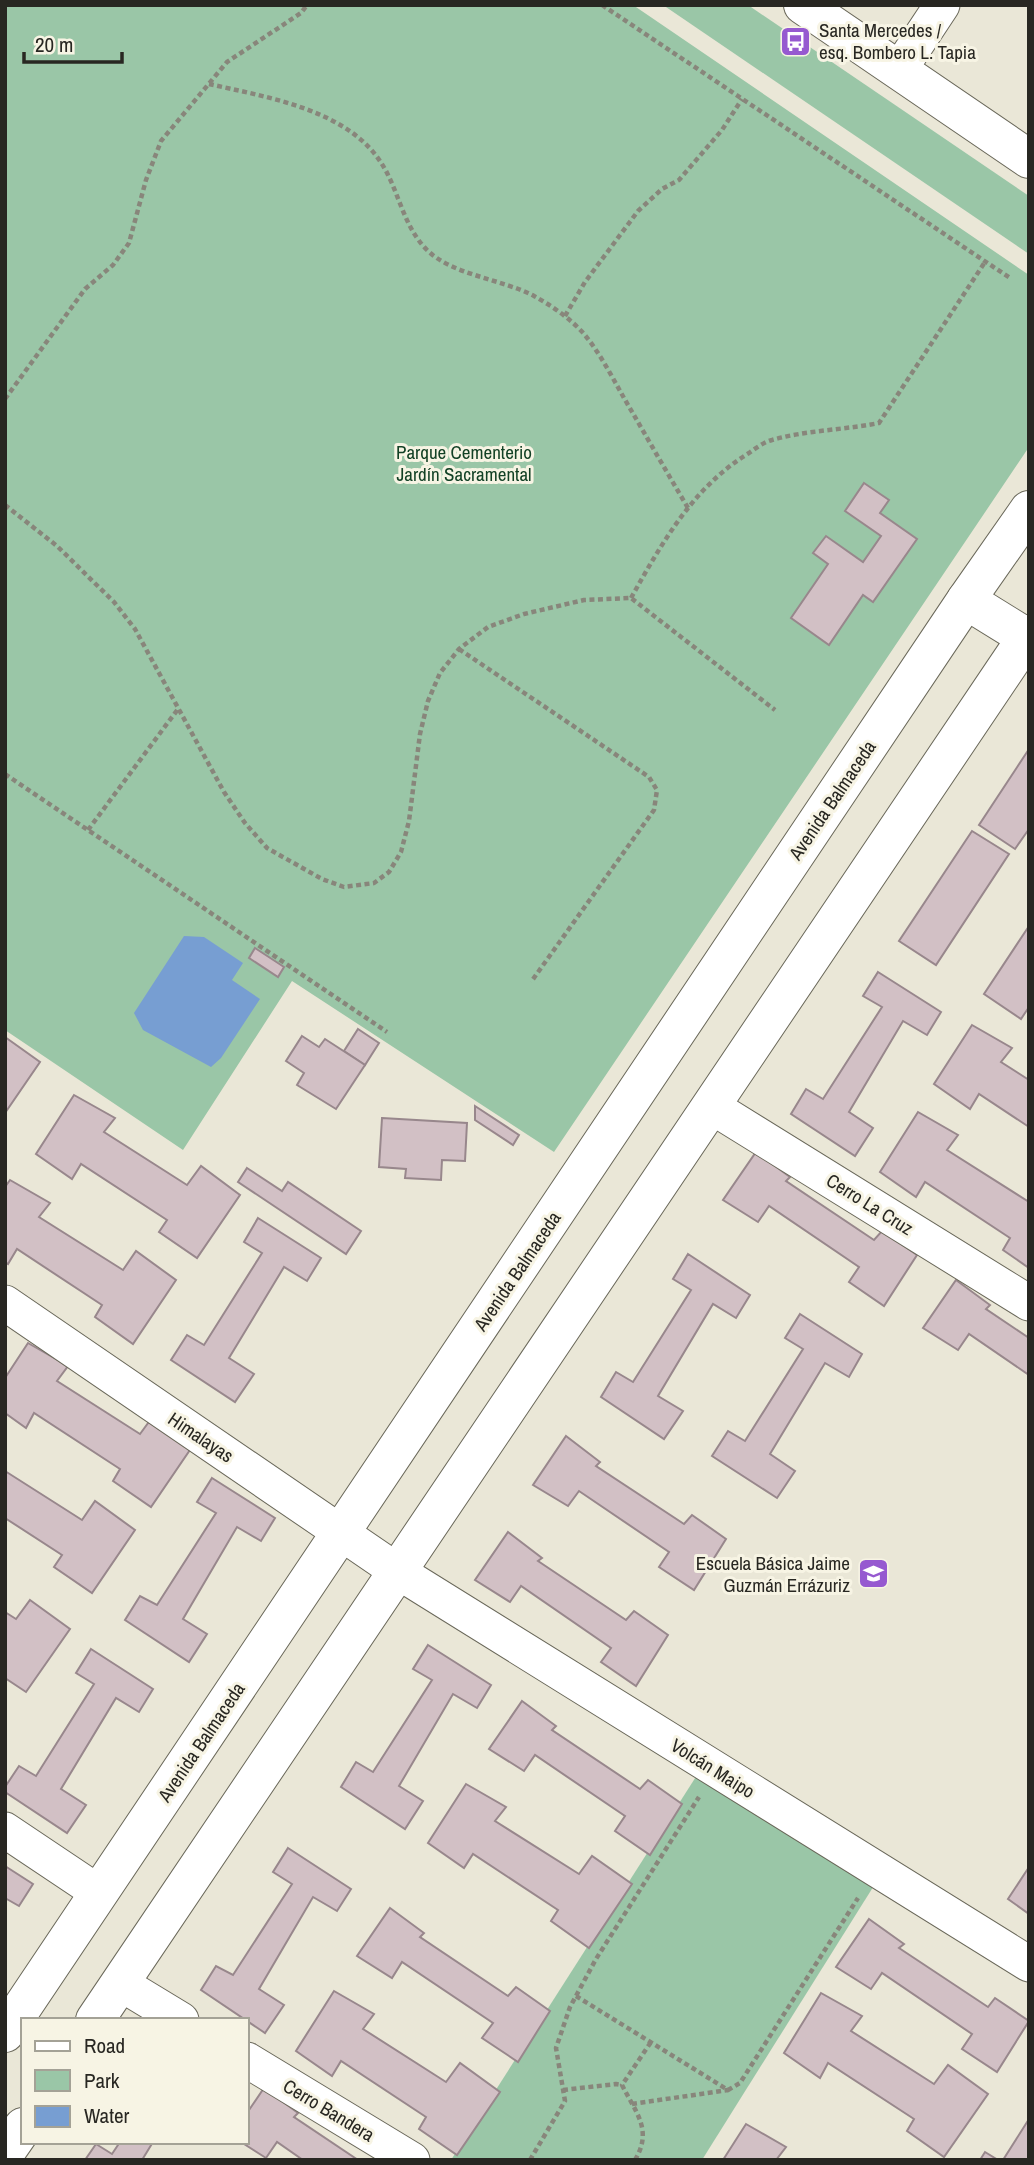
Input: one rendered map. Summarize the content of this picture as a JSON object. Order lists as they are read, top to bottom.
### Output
{
  "streets": {
    "street": [
      "Avenida Balmaceda",
      "Cerro La Cruz",
      "Himalayas",
      "Volcán Maipo",
      "Cerro Bandera"
    ]
  },
  "crossings": [
    ["Avenida Balmaceda", "Himalayas"],
    ["Himalayas", "Volcán Maipo"]
  ],
  "parks": ["Parque Cementerio Jardín Sacramental"],
  "places": {
    "bus stop": ["Santa Mercedes / esq. Bombero L. Tapia"],
    "school or university": ["Escuela Básica Jaime Guzmán Errázuriz"]
  },
  "legend": ["Road", "Park", "Water"],
  "scale_bar": "20 m"
}
